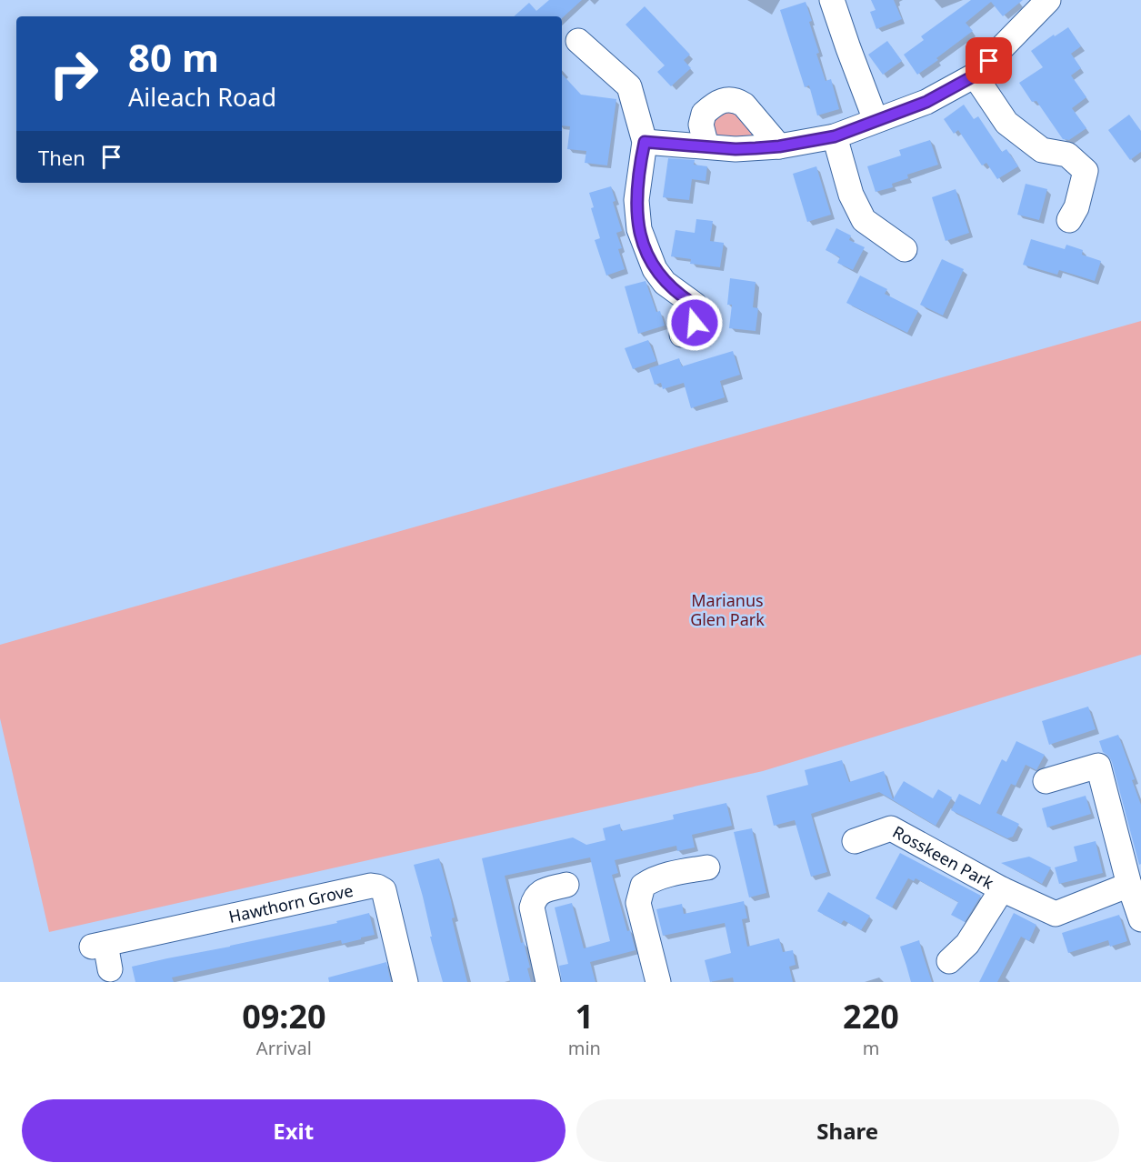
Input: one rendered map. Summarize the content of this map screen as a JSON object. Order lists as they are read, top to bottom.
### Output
{
  "streets": {
    "street": ["Rosskeen Park", "Hawthorn Grove"]
  },
  "parks": ["Marianus Glen Park"],
  "page": {
    "turn": ["80 m", "Aileach Road"],
    "then": "Then",
    "eta": [
      "09:20",
      "Arrival",
      "1",
      "min",
      "220",
      "m"
    ],
    "buttons": ["Exit", "Share"]
  }
}
